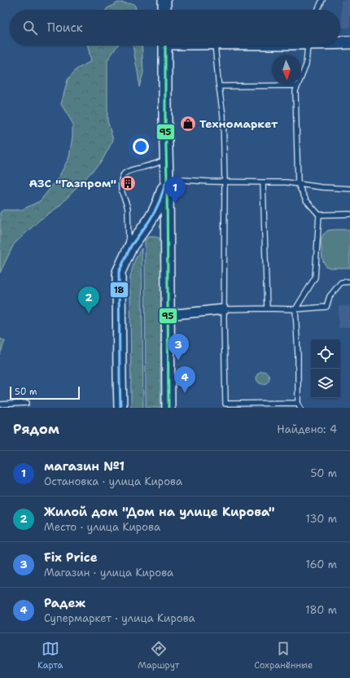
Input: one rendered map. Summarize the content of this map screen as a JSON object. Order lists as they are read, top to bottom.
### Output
{
  "places": {
    "shop": ["Техномаркет"],
    "building": ["АЗС \"Газпром\""]
  },
  "lines": ["transit line 95", "transit line 18"],
  "scale_bar": "50 m",
  "north": "bottom",
  "page": {
    "search": "Поиск",
    "pins": [
      "1",
      "2",
      "3",
      "4"
    ],
    "scale": "50 m",
    "heading": ["Рядом", "Найдено: 4"],
    "list": [
      {
        "mark": "1",
        "name": "магазин №1",
        "note": "Остановка · улица Кирова",
        "value": "50 m"
      },
      {
        "mark": "2",
        "name": "Жилой дом \"Дом на улице Кирова\"",
        "note": "Место · улица Кирова",
        "value": "130 m"
      },
      {
        "mark": "3",
        "name": "Fix Price",
        "note": "Магазин · улица Кирова",
        "value": "160 m"
      },
      {
        "mark": "4",
        "name": "Радеж",
        "note": "Супермаркет · улица Кирова",
        "value": "180 m"
      }
    ],
    "nav": ["Карта", "Маршрут", "Сохранённые"]
  }
}
